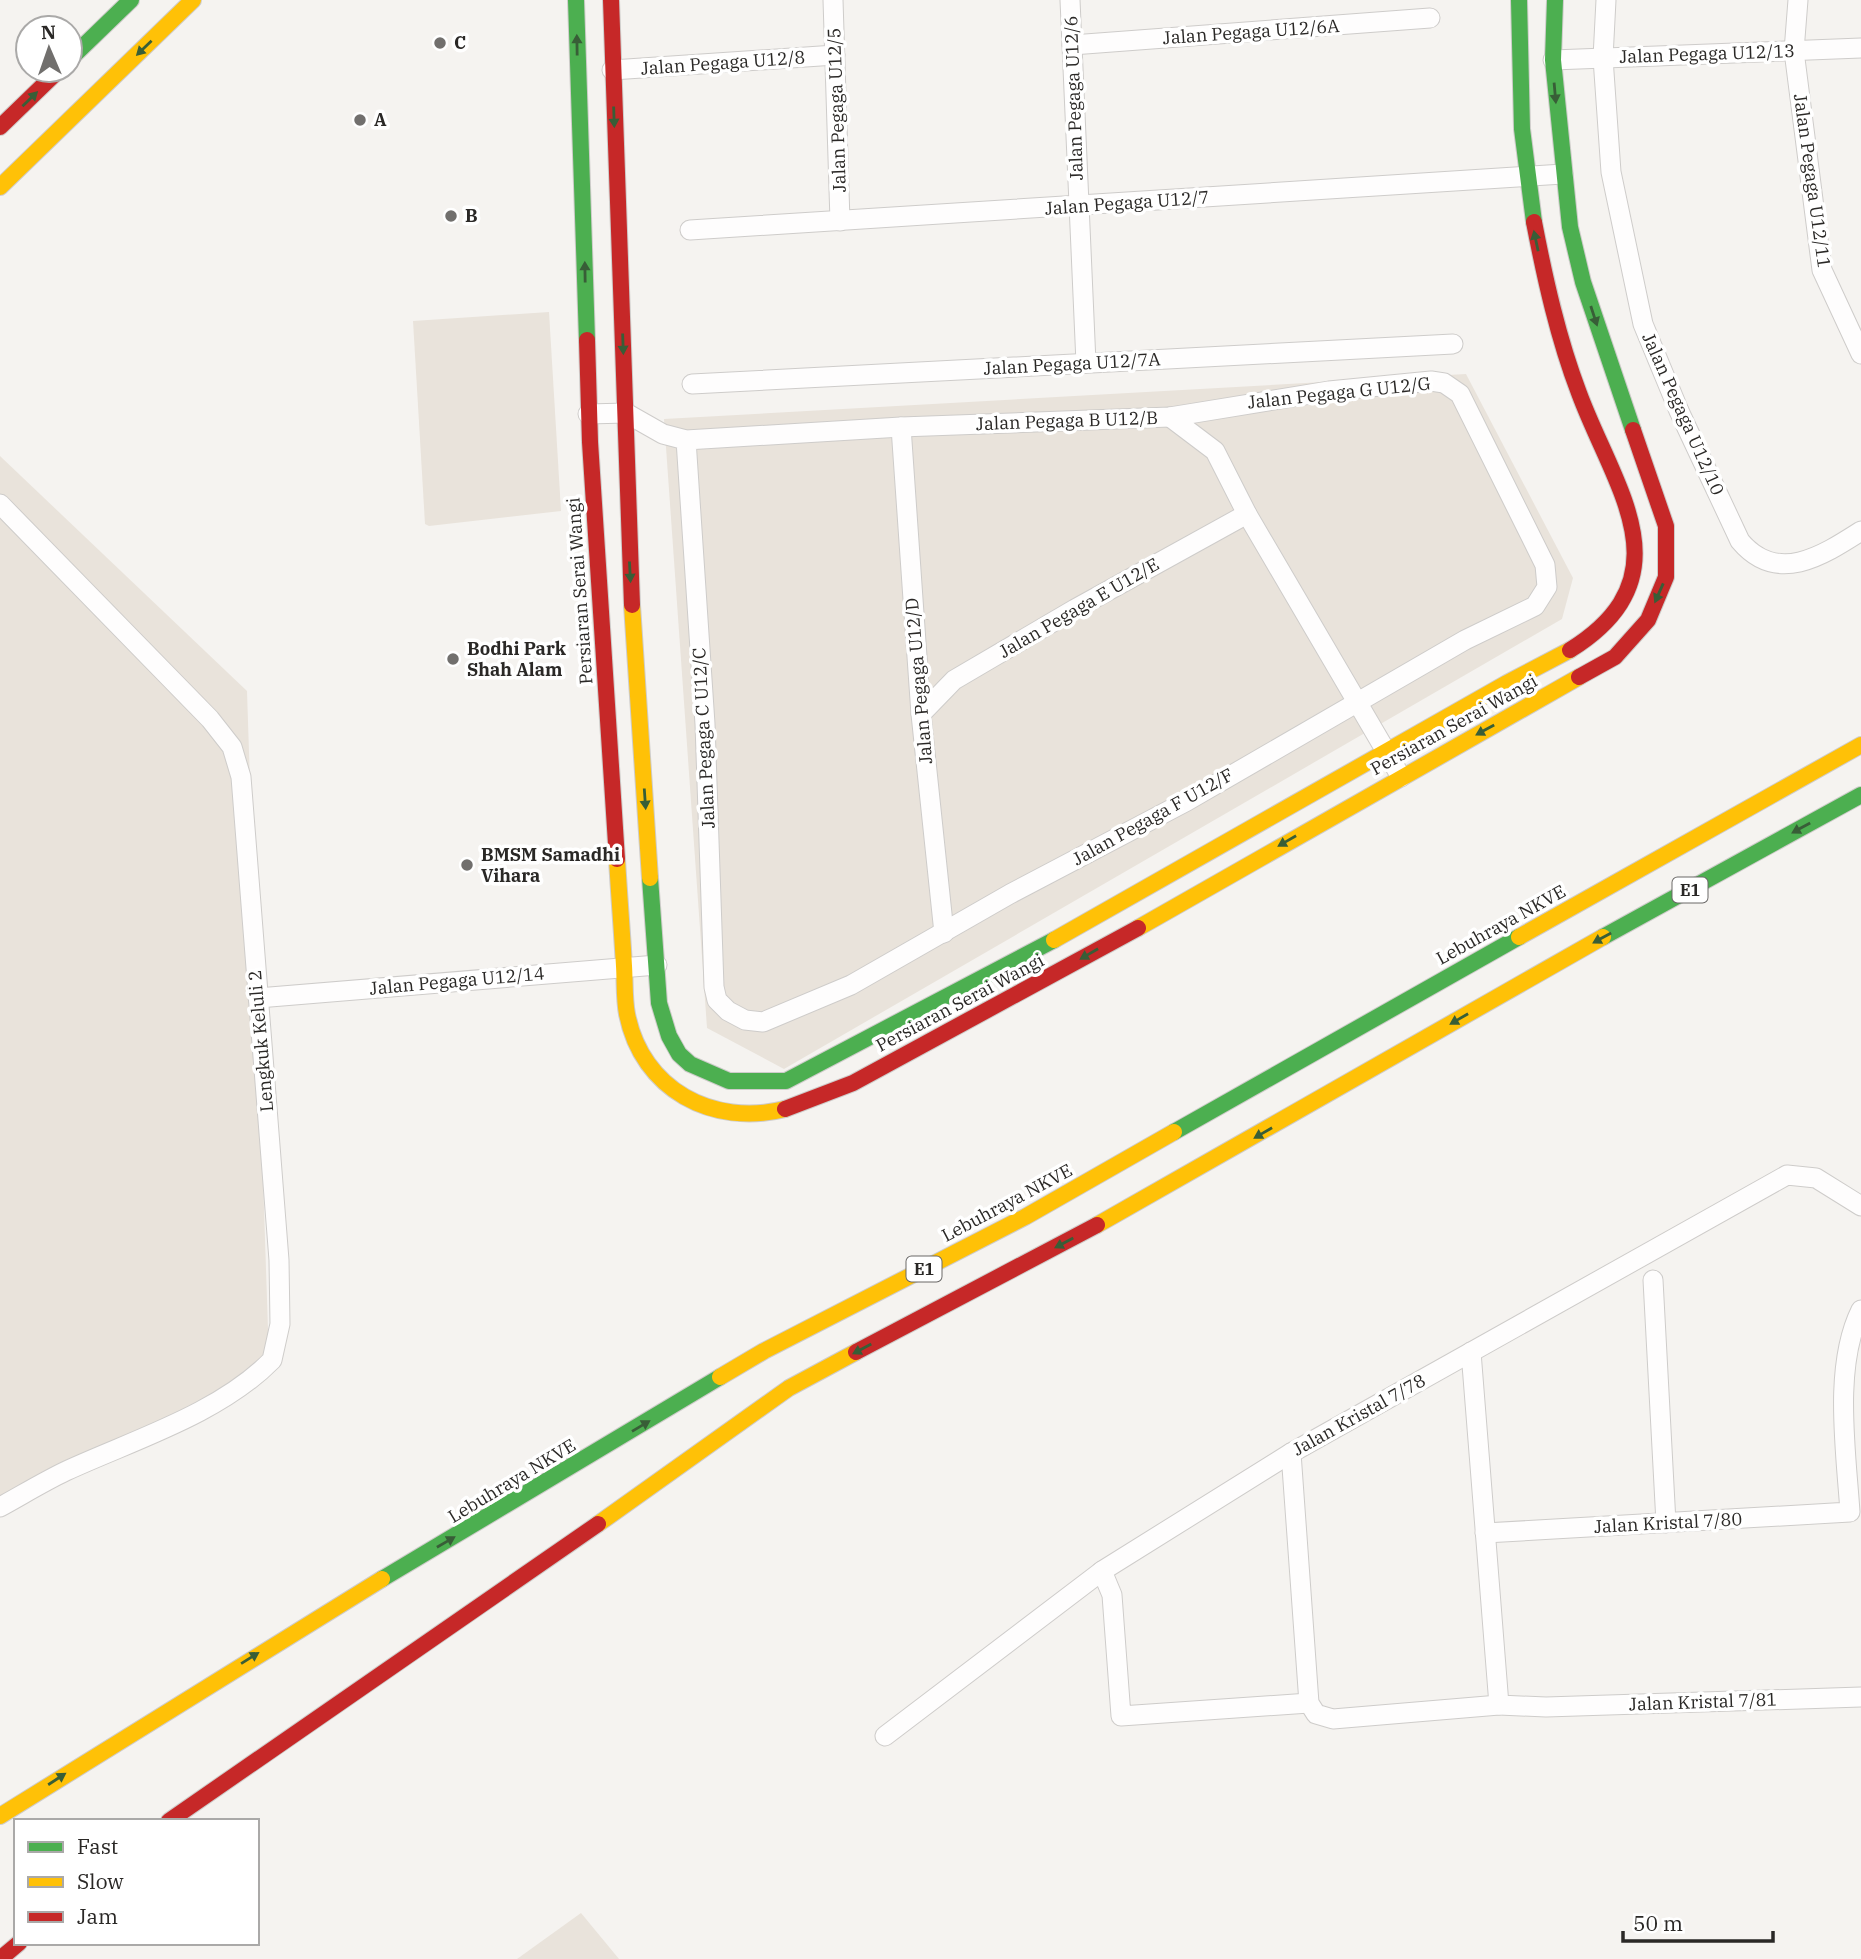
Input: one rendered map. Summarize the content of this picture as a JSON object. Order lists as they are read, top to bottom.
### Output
{
  "streets": {
    "main road": ["Persiaran Serai Wangi", "E1", "Lebuhraya NKVE"],
    "street": [
      "Jalan Pegaga U12/6A",
      "Jalan Pegaga U12/13",
      "Jalan Pegaga U12/8",
      "Jalan Pegaga U12/6",
      "Jalan Pegaga U12/5",
      "Jalan Pegaga U12/11",
      "Jalan Pegaga U12/7",
      "Jalan Pegaga U12/7A",
      "Jalan Pegaga G U12/G",
      "Jalan Pegaga U12/10",
      "Jalan Pegaga B U12/B",
      "Jalan Pegaga E U12/E",
      "Jalan Pegaga U12/D",
      "Jalan Pegaga C U12/C",
      "Jalan Pegaga F U12/F",
      "Jalan Pegaga U12/14",
      "Lengkuk Keluli 2",
      "Jalan Kristal 7/78",
      "Jalan Kristal 7/80",
      "Jalan Kristal 7/81"
    ]
  },
  "crossings": [
    ["Jalan Pegaga U12/6A", "Jalan Pegaga U12/6"],
    ["Jalan Pegaga U12/13", "Jalan Pegaga U12/11"],
    ["Jalan Pegaga U12/13", "Jalan Pegaga U12/10"],
    ["Jalan Pegaga U12/13", "Persiaran Serai Wangi"],
    ["Jalan Pegaga U12/8", "Jalan Pegaga U12/5"],
    ["Jalan Pegaga U12/8", "Persiaran Serai Wangi"],
    ["Jalan Pegaga U12/6", "Jalan Pegaga U12/7"],
    ["Jalan Pegaga U12/6", "Jalan Pegaga U12/7A"],
    ["Jalan Pegaga U12/5", "Jalan Pegaga U12/7"],
    ["Jalan Pegaga U12/7", "Persiaran Serai Wangi"],
    ["Jalan Pegaga G U12/G", "Jalan Pegaga B U12/B"],
    ["Jalan Pegaga G U12/G", "Jalan Pegaga F U12/F"],
    ["Jalan Pegaga B U12/B", "Persiaran Serai Wangi"],
    ["Jalan Pegaga B U12/B", "Jalan Pegaga E U12/E"],
    ["Jalan Pegaga B U12/B", "Jalan Pegaga U12/D"],
    ["Jalan Pegaga B U12/B", "Jalan Pegaga C U12/C"],
    ["Jalan Pegaga B U12/B", "Jalan Pegaga F U12/F"],
    ["Persiaran Serai Wangi", "Jalan Pegaga U12/14"],
    ["Jalan Pegaga E U12/E", "Jalan Pegaga U12/D"],
    ["Jalan Pegaga U12/D", "Jalan Pegaga F U12/F"],
    ["Jalan Pegaga C U12/C", "Jalan Pegaga F U12/F"],
    ["Jalan Pegaga U12/14", "Lengkuk Keluli 2"]
  ],
  "places": [
    "C",
    "A",
    "B",
    "Bodhi Park Shah Alam",
    "BMSM Samadhi Vihara"
  ],
  "legend": ["Fast", "Slow", "Jam"],
  "scale_bar": "50 m",
  "north": "top"
}
